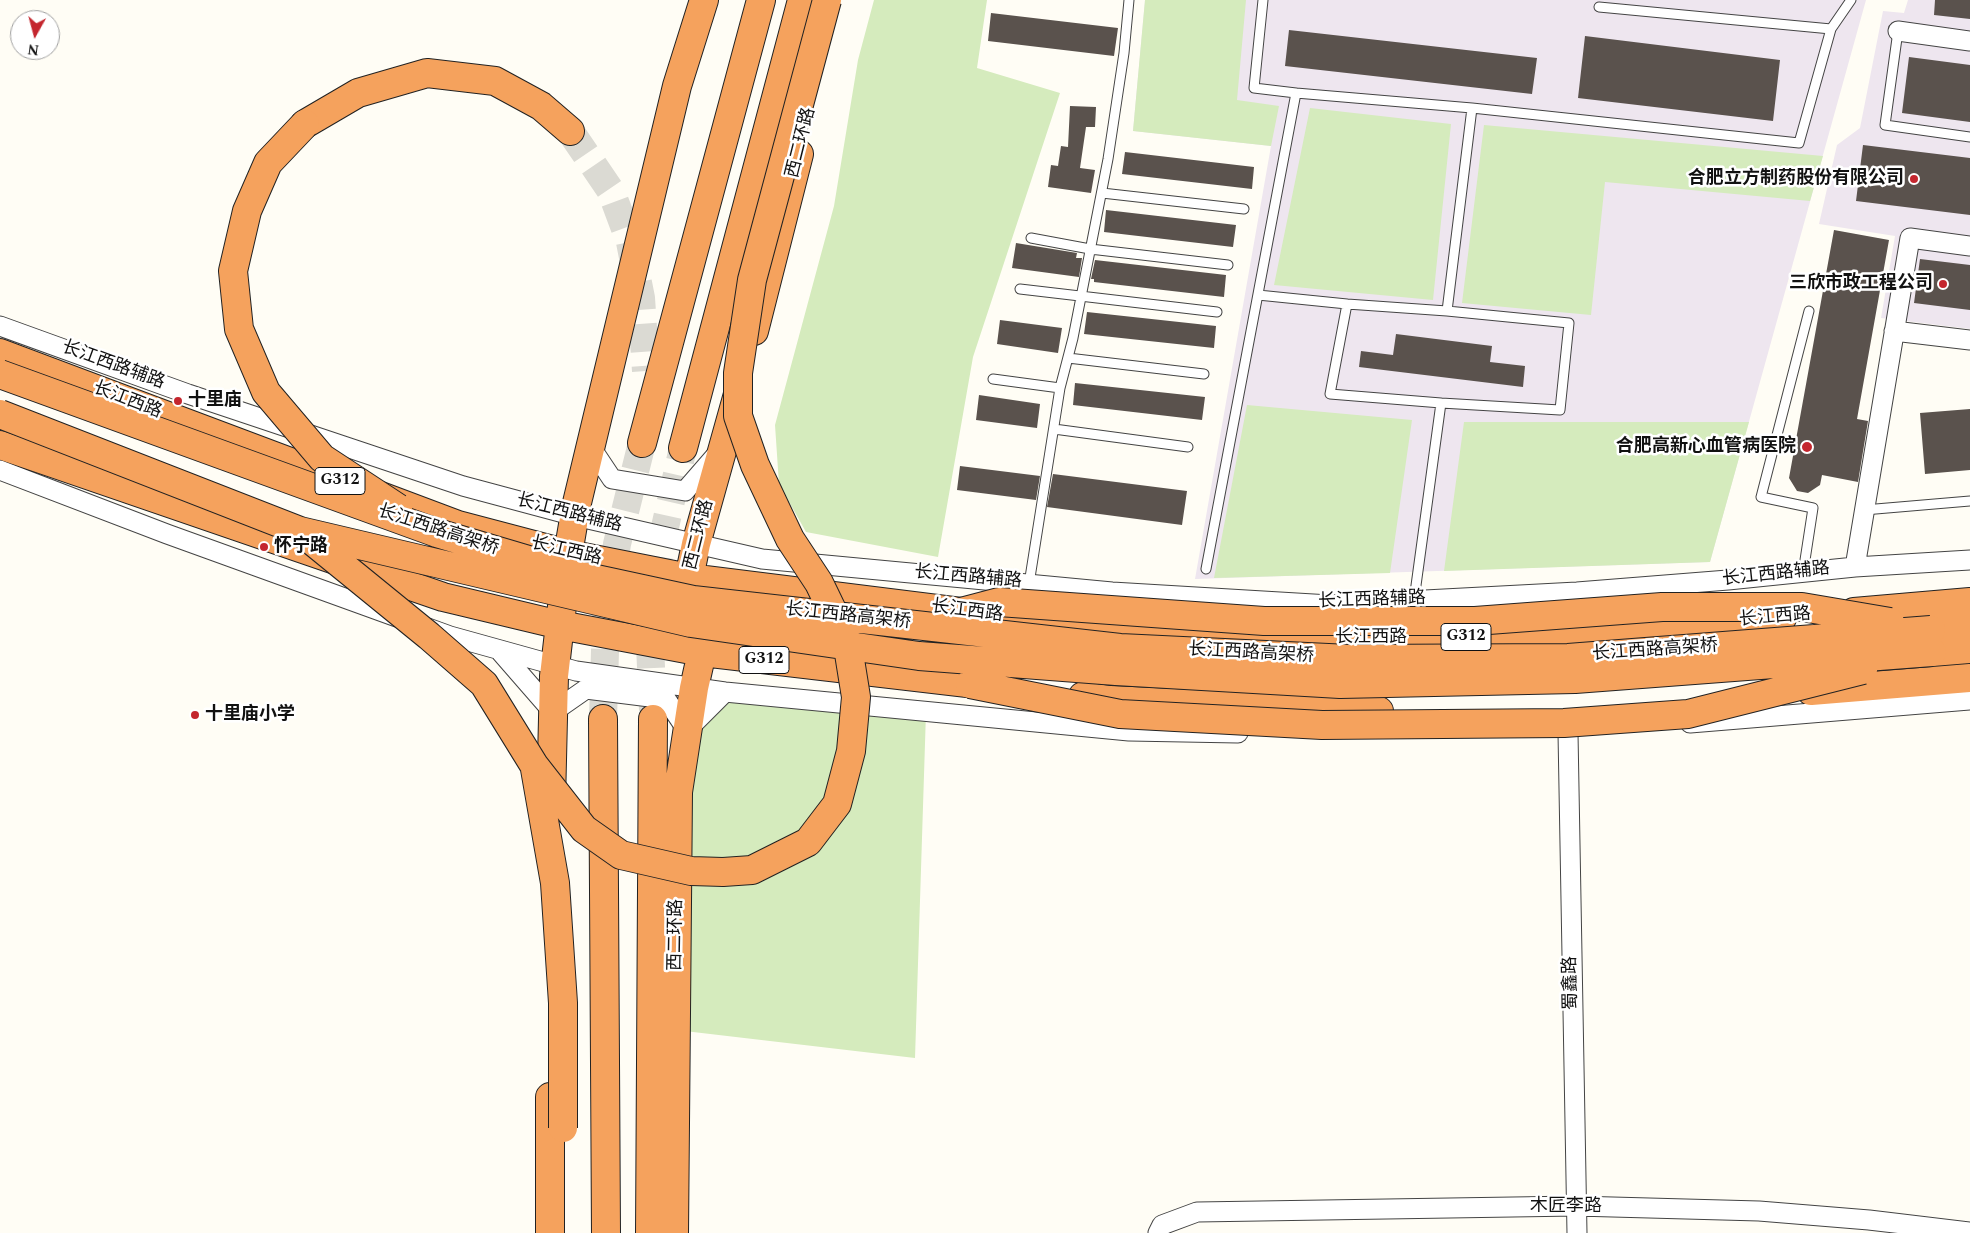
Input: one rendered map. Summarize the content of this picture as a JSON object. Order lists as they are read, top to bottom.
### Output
{
  "streets": {
    "highway": [
      "西二环路",
      "长江西路",
      "G312",
      "长江西路高架桥"
    ],
    "street": ["长江西路辅路", "蜀鑫路", "木匠李路"]
  },
  "crossings": [
    ["西二环路", "长江西路辅路"],
    ["西二环路", "长江西路"],
    ["西二环路", "G312"],
    ["蜀鑫路", "木匠李路"]
  ],
  "places": [
    "合肥立方制药股份有限公司",
    "三欣市政工程公司",
    "十里庙",
    "合肥高新心血管病医院",
    "怀宁路",
    "十里庙小学"
  ],
  "north": "bottom"
}
